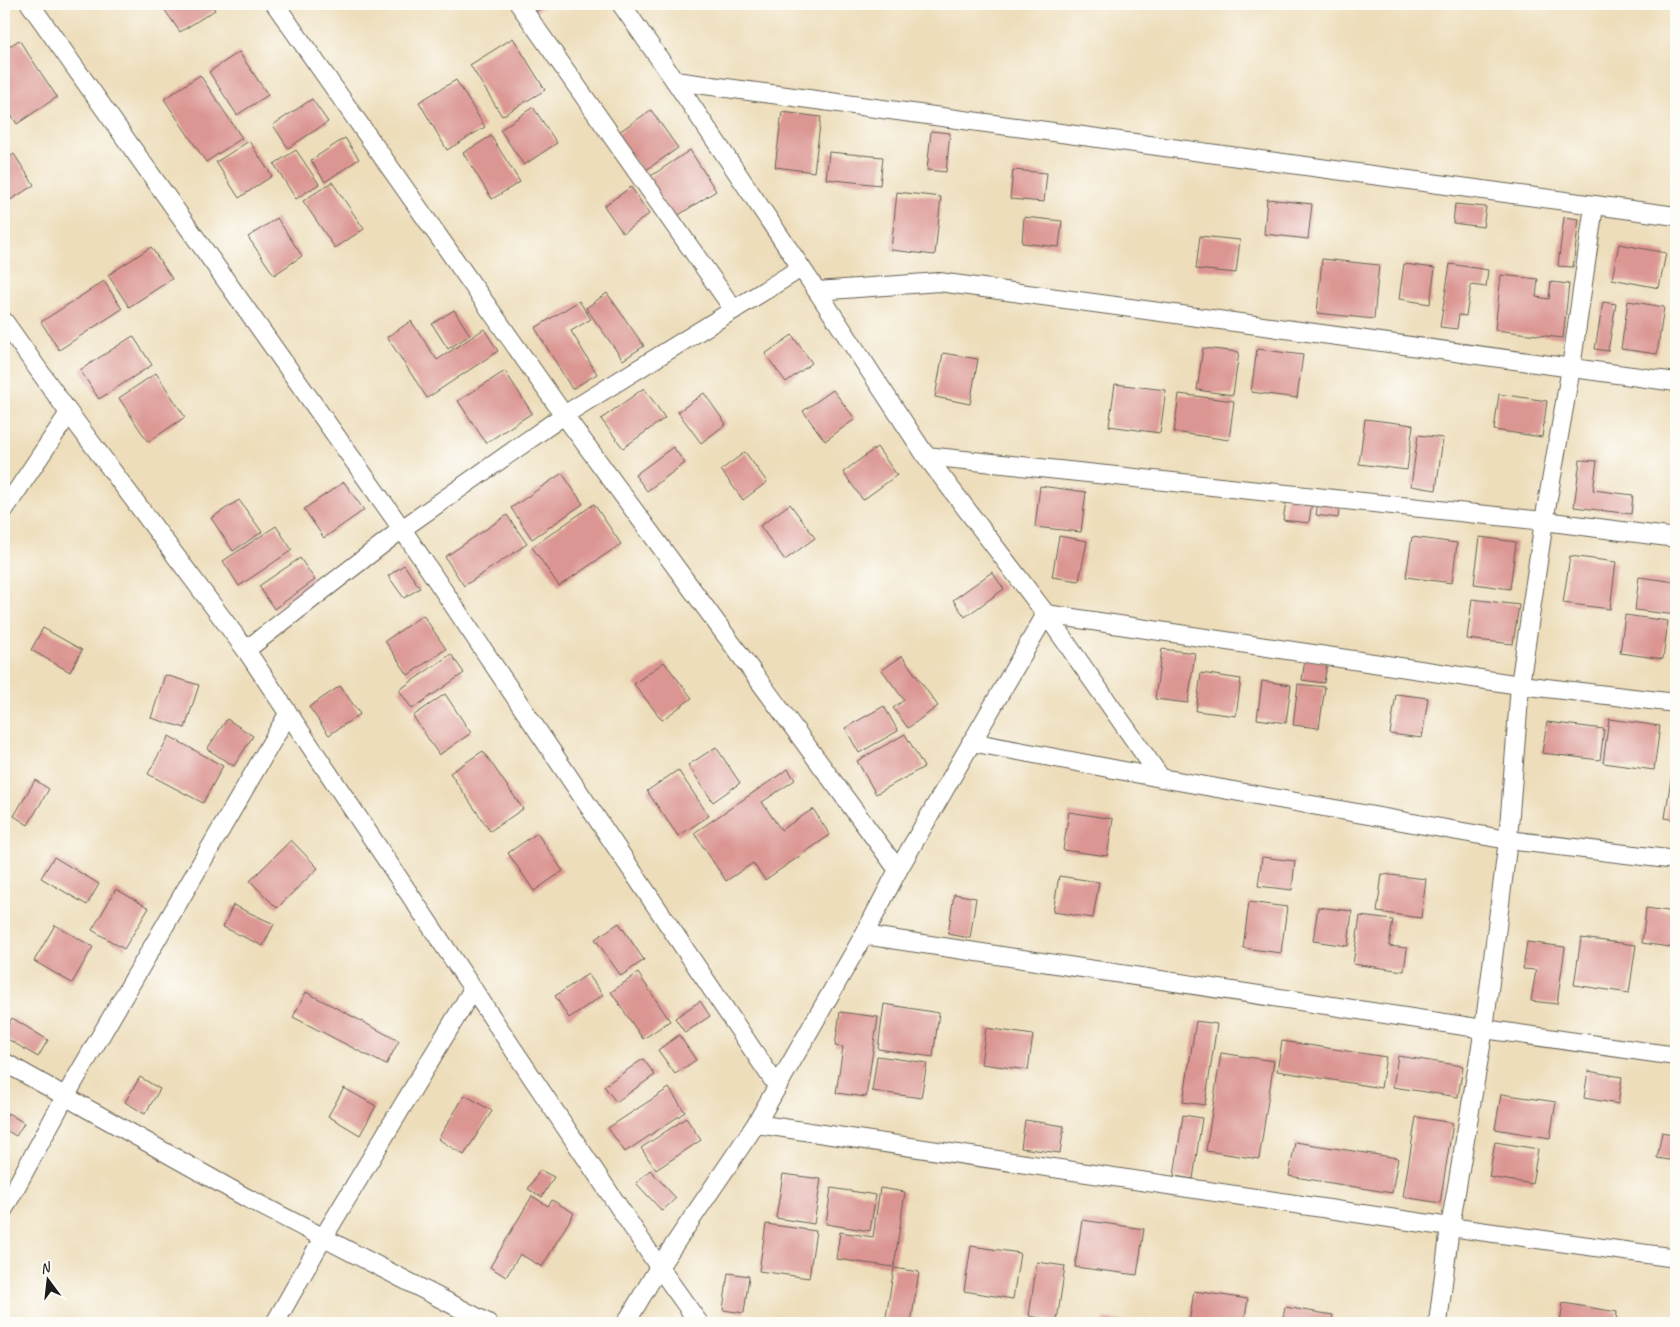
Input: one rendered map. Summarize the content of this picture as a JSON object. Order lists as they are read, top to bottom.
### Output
{
  "north": "top"
}
